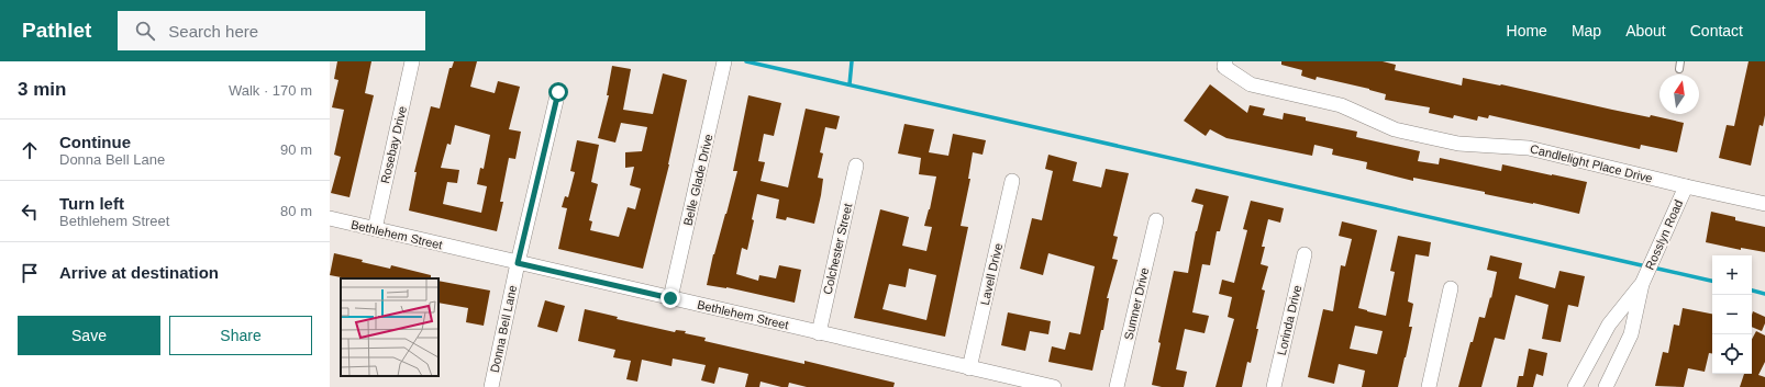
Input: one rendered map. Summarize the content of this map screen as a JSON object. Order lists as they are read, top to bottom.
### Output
{
  "streets": {
    "street": [
      "Rosebay Drive",
      "Candlelight Place Drive",
      "Belle Glade Drive",
      "Bethlehem Street",
      "Rosslyn Road",
      "Colchester Street",
      "Lavell Drive",
      "Sumner Drive",
      "Lorinda Drive",
      "Donna Bell Lane"
    ]
  },
  "crossings": [
    ["Rosebay Drive", "Bethlehem Street"],
    ["Candlelight Place Drive", "Rosslyn Road"],
    ["Belle Glade Drive", "Bethlehem Street"],
    ["Bethlehem Street", "Colchester Street"],
    ["Bethlehem Street", "Lavell Drive"],
    ["Bethlehem Street", "Donna Bell Lane"]
  ],
  "north": "top",
  "page": {
    "header": "Pathlet",
    "search": "Search here",
    "nav": [
      "Home",
      "Map",
      "About",
      "Contact"
    ],
    "heading": ["3 min", "Walk · 170 m"],
    "list": [
      ["Continue", "Donna Bell Lane", "90 m"],
      ["Turn left", "Bethlehem Street", "80 m"],
      "Arrive at destination"
    ],
    "map_buttons": ["+", "−"],
    "buttons": ["Save", "Share"]
  }
}
